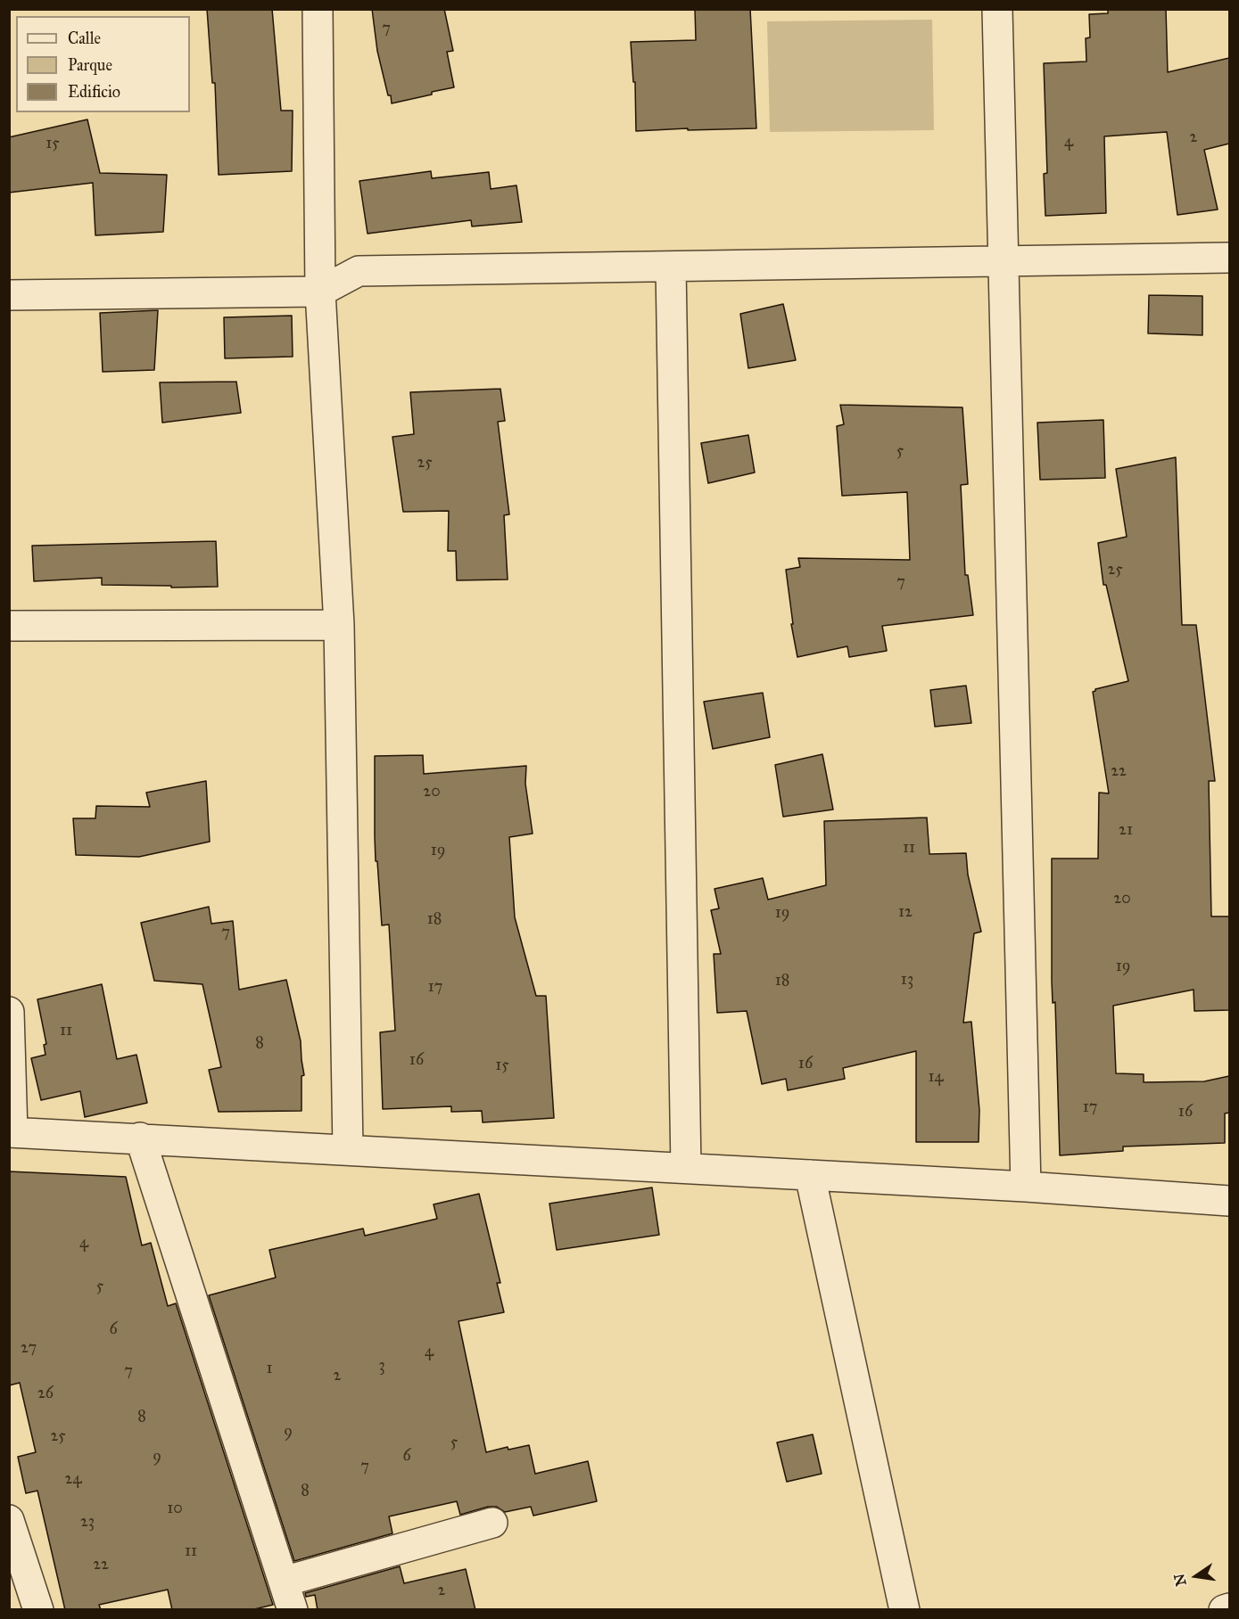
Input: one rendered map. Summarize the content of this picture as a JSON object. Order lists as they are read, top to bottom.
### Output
{
  "house_numbers": [
    "7",
    "2",
    "4",
    "15",
    "5",
    "25",
    "25",
    "7",
    "22",
    "20",
    "21",
    "11",
    "19",
    "20",
    "12",
    "19",
    "18",
    "7",
    "19",
    "13",
    "18",
    "17",
    "11",
    "8",
    "16",
    "16",
    "15",
    "14",
    "17",
    "16",
    "4",
    "5",
    "6",
    "27",
    "4",
    "3",
    "1",
    "7",
    "2",
    "26",
    "8",
    "9",
    "25",
    "5",
    "6",
    "9",
    "7",
    "24",
    "8",
    "10",
    "23",
    "11",
    "22",
    "2"
  ],
  "legend": ["Calle", "Parque", "Edificio"],
  "north": "left"
}
